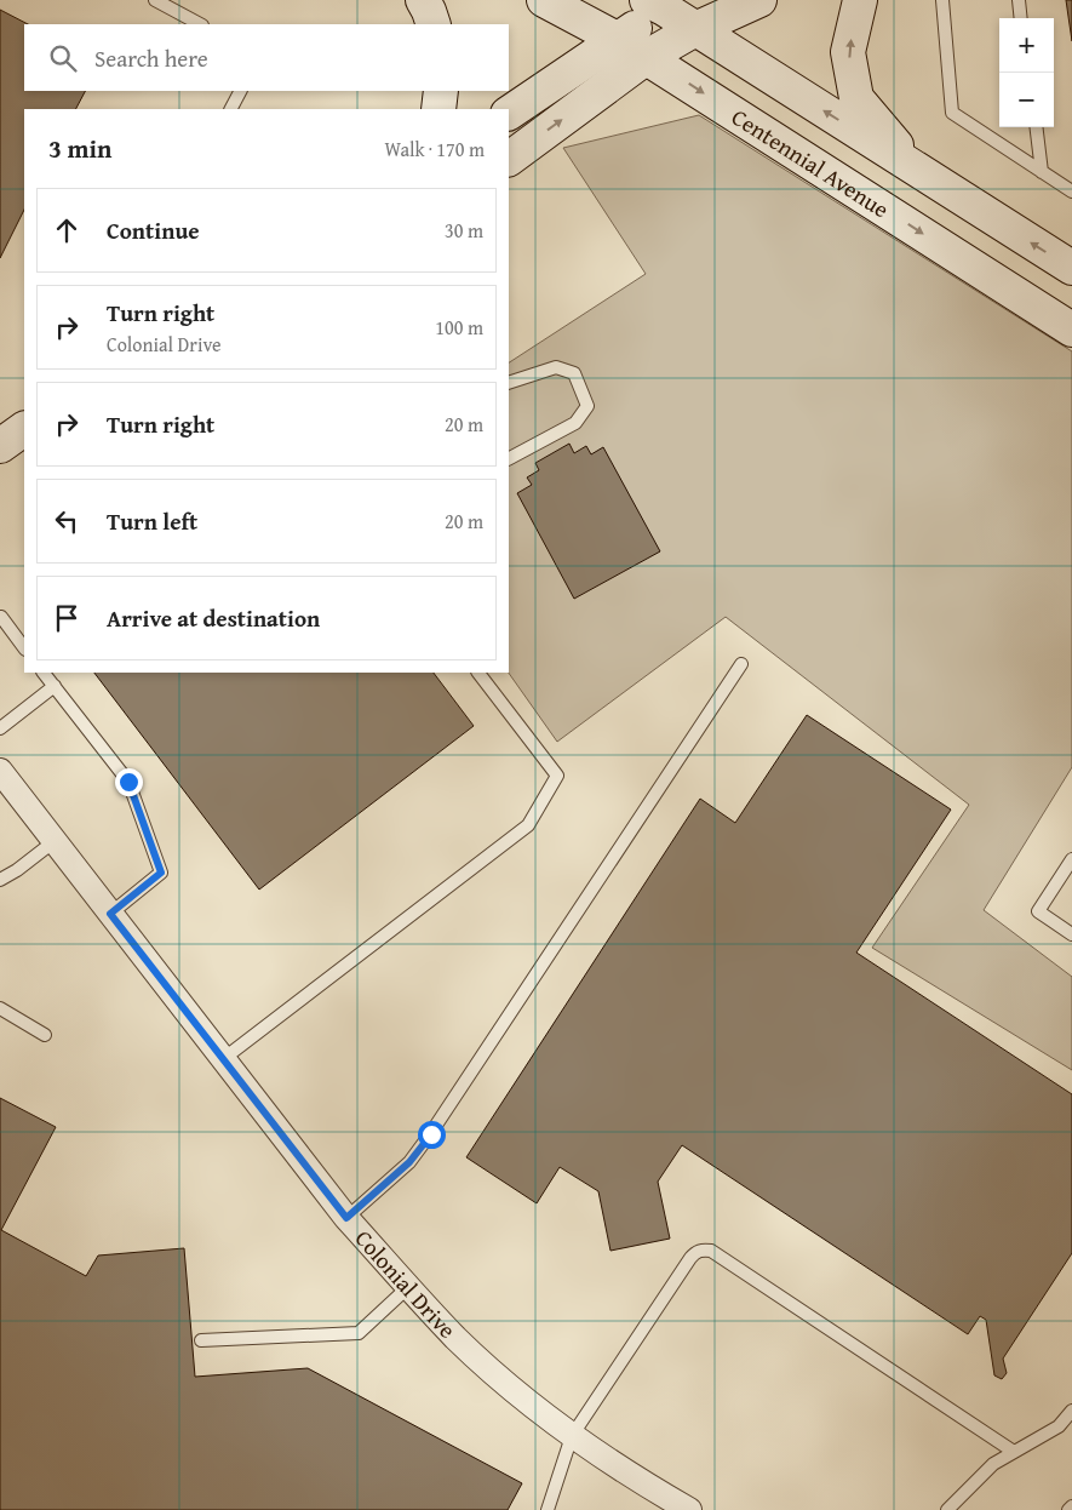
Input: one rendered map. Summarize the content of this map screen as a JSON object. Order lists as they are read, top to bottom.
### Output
{
  "streets": {
    "main road": ["Centennial Avenue"],
    "street": ["Colonial Drive"]
  },
  "page": {
    "map_buttons": ["+", "−"],
    "search": "Search here",
    "heading": ["3 min", "Walk · 170 m"],
    "list": [
      ["Continue", "30 m"],
      ["Turn right", "Colonial Drive", "100 m"],
      ["Turn right", "20 m"],
      ["Turn left", "20 m"],
      "Arrive at destination"
    ]
  }
}
